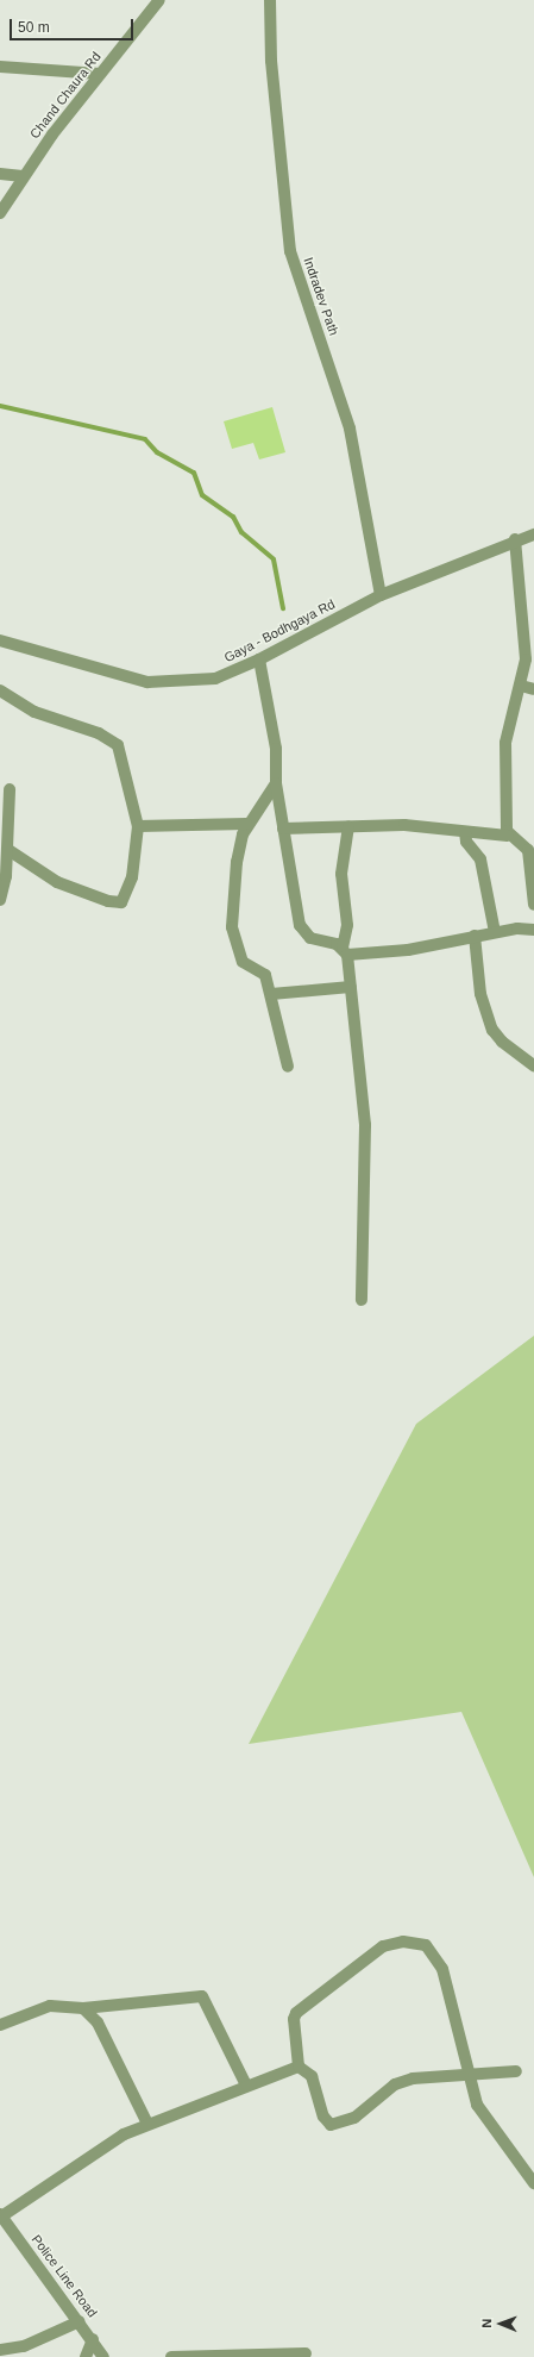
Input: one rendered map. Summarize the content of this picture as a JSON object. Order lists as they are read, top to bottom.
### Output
{
  "streets": {
    "street": [
      "Chand Chaura Rd",
      "Indradev Path",
      "Gaya - Bodhgaya Rd",
      "Police Line Road"
    ]
  },
  "crossings": [
    ["Indradev Path", "Gaya - Bodhgaya Rd"]
  ],
  "scale_bar": "50 m",
  "north": "left"
}
